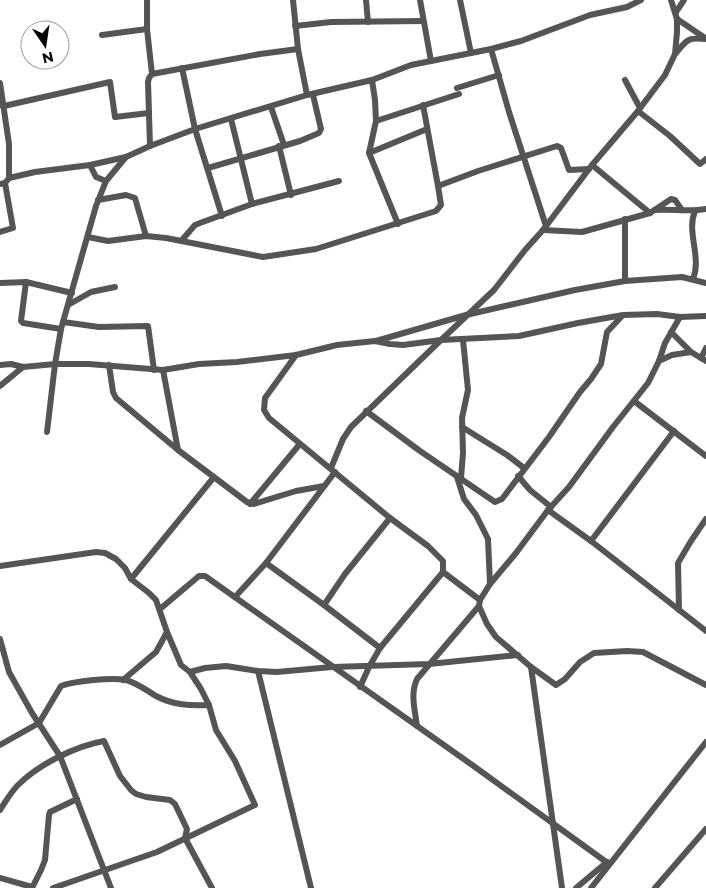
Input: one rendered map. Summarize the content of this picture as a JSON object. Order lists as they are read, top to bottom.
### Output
{
  "north": "bottom"
}
